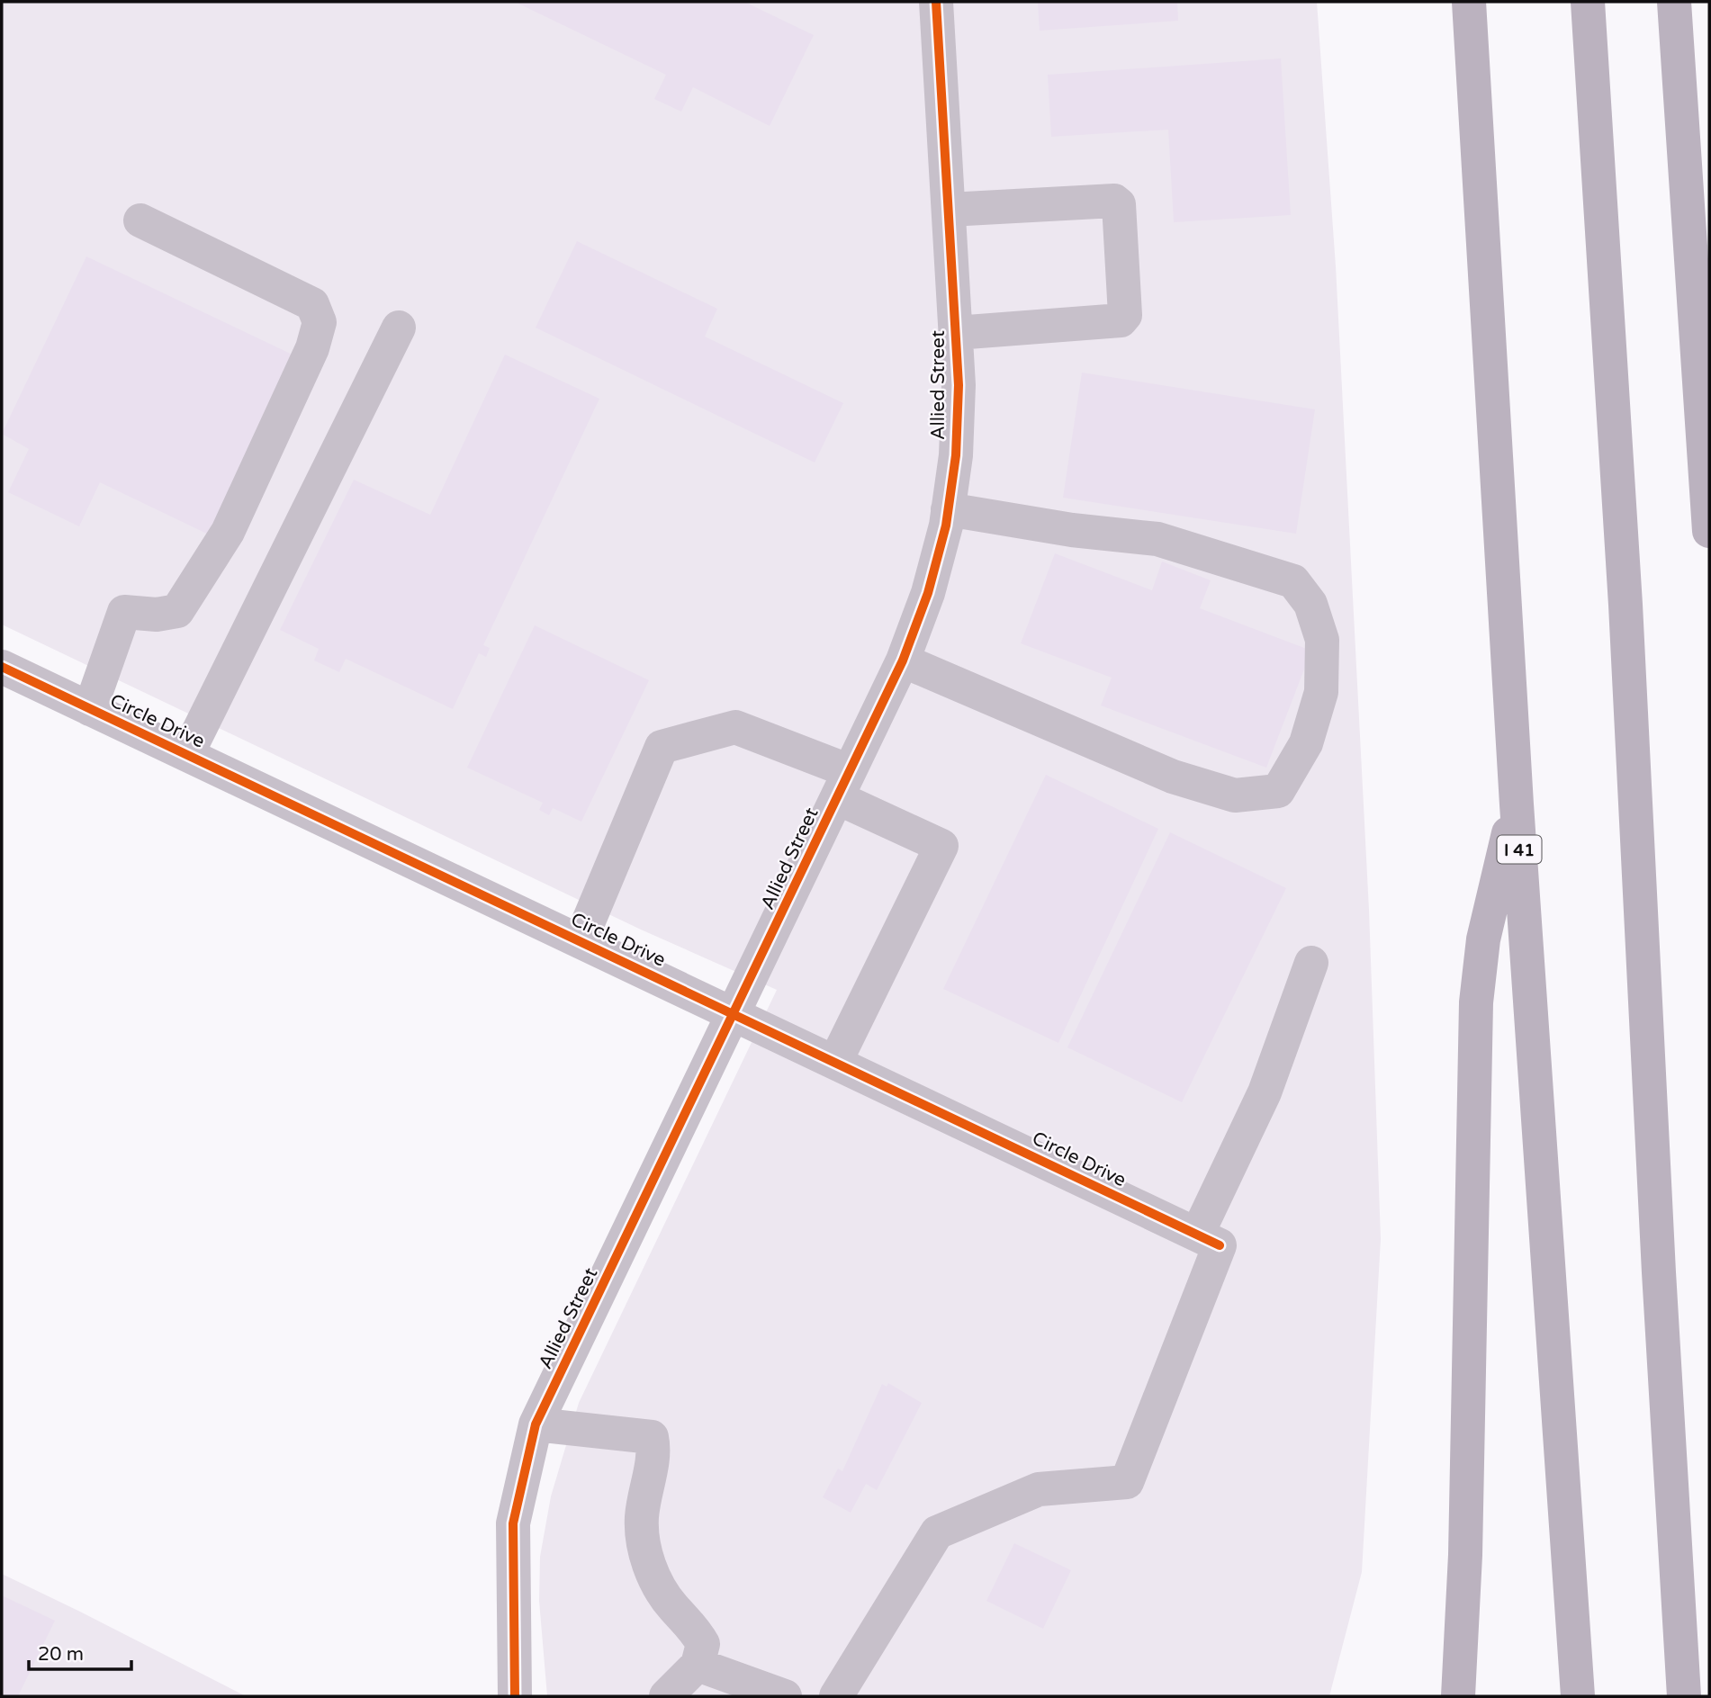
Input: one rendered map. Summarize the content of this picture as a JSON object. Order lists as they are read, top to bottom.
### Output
{
  "streets": {
    "highway": ["I 41"],
    "street": ["Allied Street", "Circle Drive"]
  },
  "crossings": [
    ["Allied Street", "Circle Drive"]
  ],
  "scale_bar": "20 m"
}
